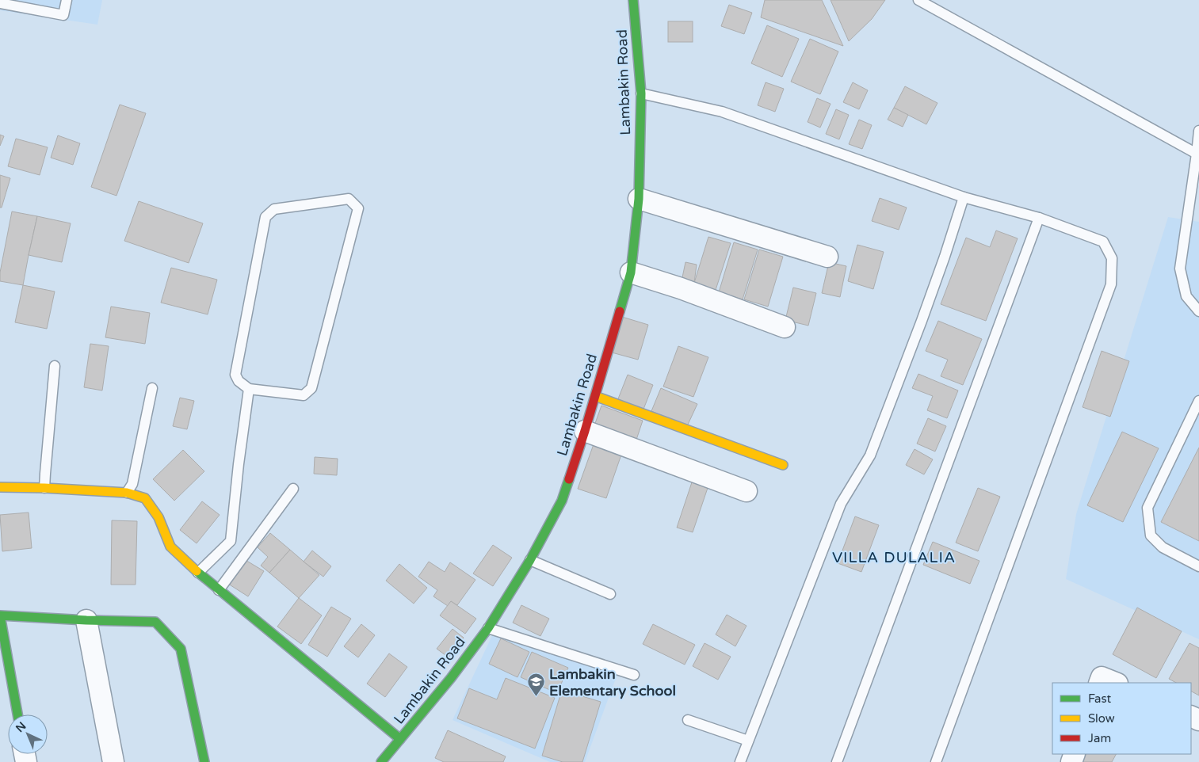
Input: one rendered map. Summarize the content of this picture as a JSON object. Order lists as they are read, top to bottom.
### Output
{
  "streets": {
    "street": ["Lambakin Road"]
  },
  "districts": ["VILLA DULALIA"],
  "places": {
    "school or university": ["Lambakin Elementary School"]
  },
  "legend": ["Fast", "Slow", "Jam"],
  "north": "top left"
}
